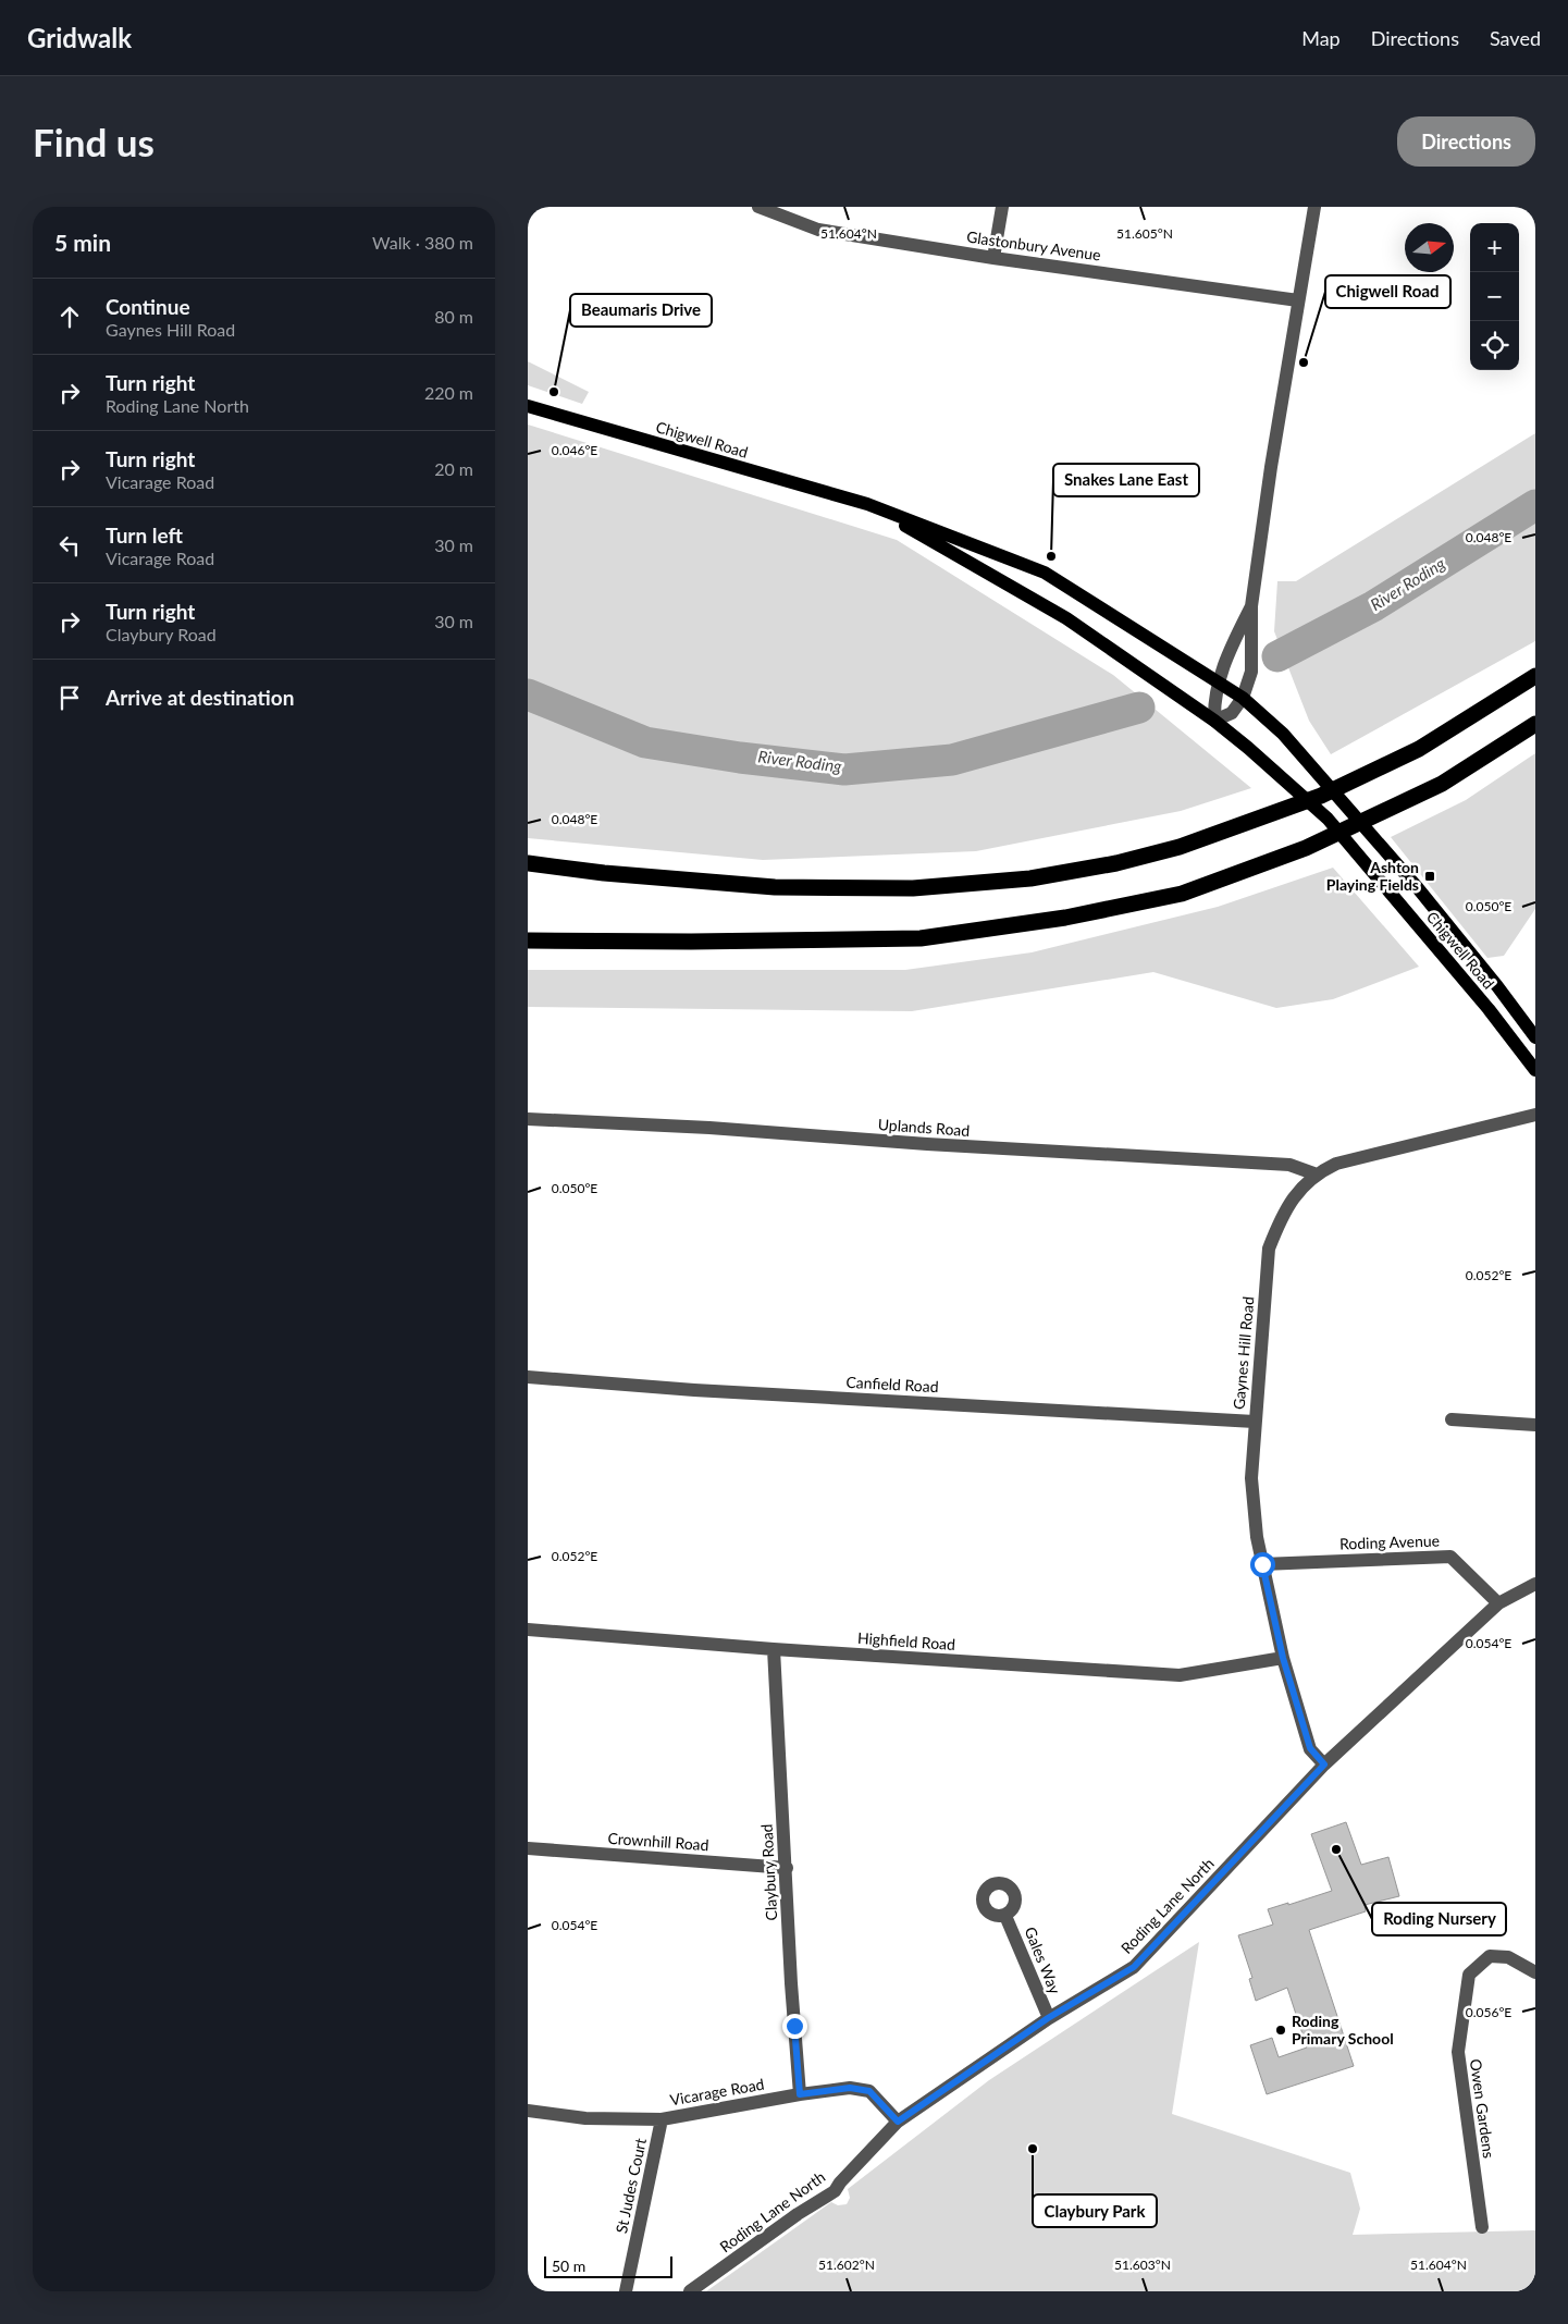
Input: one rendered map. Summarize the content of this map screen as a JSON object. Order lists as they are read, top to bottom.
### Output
{
  "streets": {
    "main road": ["Chigwell Road"],
    "street": [
      "Glastonbury Avenue",
      "Uplands Road",
      "Gaynes Hill Road",
      "Canfield Road",
      "Roding Avenue",
      "Highfield Road",
      "Crownhill Road",
      "Claybury Road",
      "Roding Lane North",
      "Gales Way",
      "Vicarage Road",
      "Owen Gardens",
      "St Judes Court"
    ]
  },
  "crossings": [
    ["Uplands Road", "Gaynes Hill Road"],
    ["Gaynes Hill Road", "Canfield Road"],
    ["Gaynes Hill Road", "Roding Avenue"],
    ["Gaynes Hill Road", "Highfield Road"],
    ["Gaynes Hill Road", "Roding Lane North"],
    ["Roding Avenue", "Roding Lane North"],
    ["Highfield Road", "Claybury Road"],
    ["Crownhill Road", "Claybury Road"],
    ["Claybury Road", "Vicarage Road"],
    ["Roding Lane North", "Gales Way"],
    ["Roding Lane North", "Vicarage Road"],
    ["Vicarage Road", "St Judes Court"]
  ],
  "water": ["River Roding"],
  "places": {
    "other": [
      "Chigwell Road",
      "Beaumaris Drive",
      "Snakes Lane East",
      "Roding Nursery",
      "Roding Primary School",
      "Claybury Park"
    ],
    "transit": ["Ashton Playing Fields"]
  },
  "scale_bar": "50 m",
  "north": "right",
  "page": {
    "header": "Gridwalk",
    "nav": ["Map", "Directions", "Saved"],
    "buttons": "Directions",
    "title": "Find us",
    "heading": ["5 min", "Walk · 380 m"],
    "map_buttons": ["+", "−"],
    "list": [
      ["Continue", "Gaynes Hill Road", "80 m"],
      ["Turn right", "Roding Lane North", "220 m"],
      ["Turn right", "Vicarage Road", "20 m"],
      ["Turn left", "Vicarage Road", "30 m"],
      ["Turn right", "Claybury Road", "30 m"],
      "Arrive at destination"
    ],
    "scale": "50 m"
  },
  "coordinates": [
    "51.604°N",
    "51.605°N",
    "0.046°E",
    "0.048°E",
    "0.050°E",
    "0.052°E",
    "0.054°E",
    "0.056°E",
    "51.602°N",
    "51.603°N"
  ]
}
